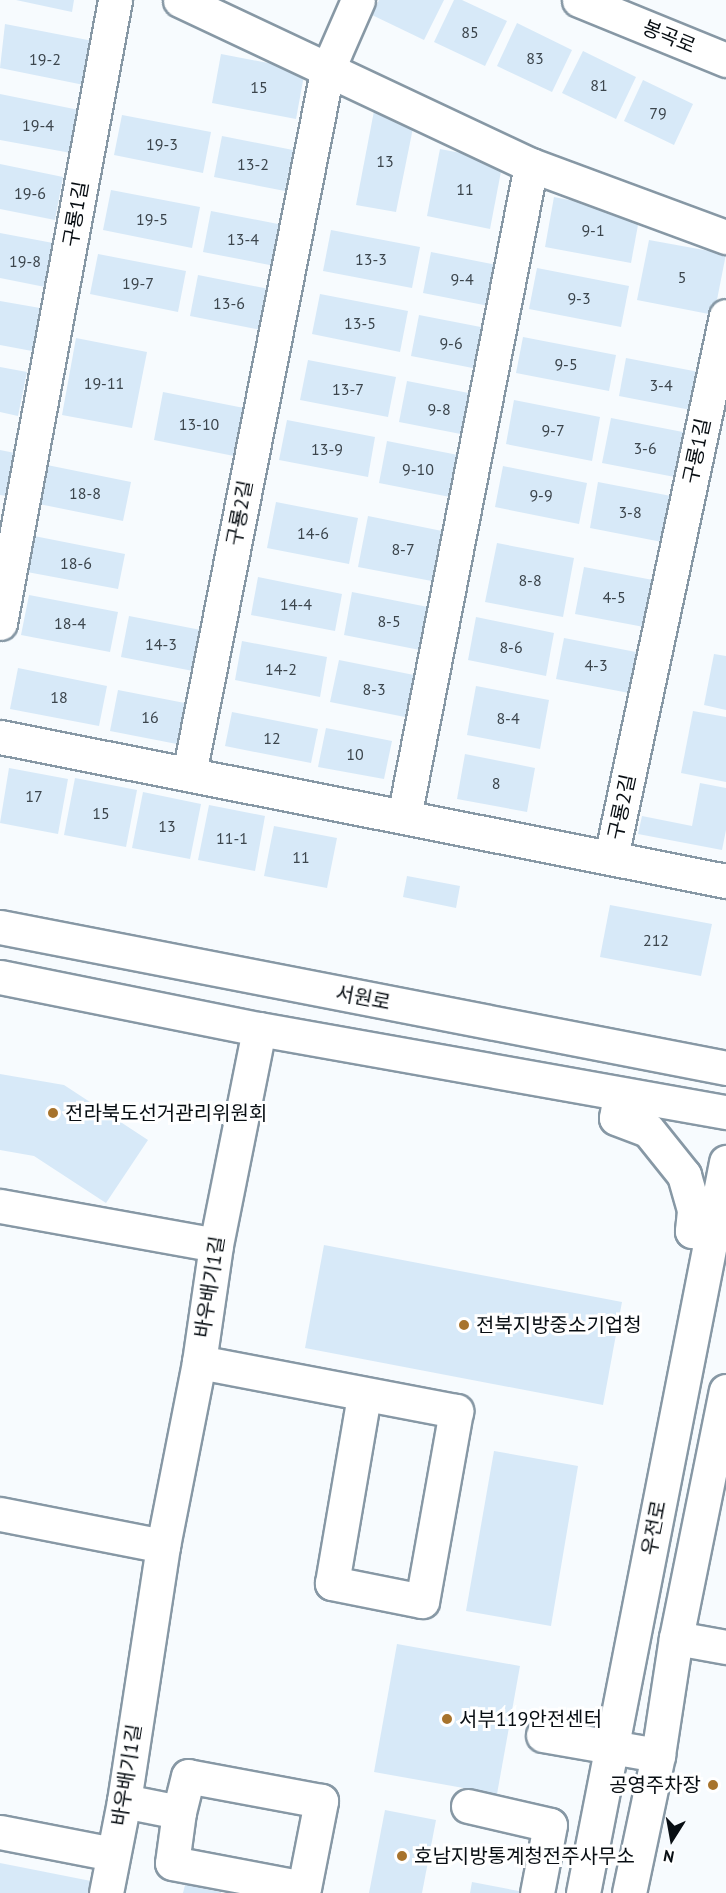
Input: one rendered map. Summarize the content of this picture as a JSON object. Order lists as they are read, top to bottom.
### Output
{
  "streets": {
    "street": [
      "봉곡로",
      "구룡1길",
      "구룡2길",
      "서원로",
      "바우배기1길",
      "우전로"
    ]
  },
  "crossings": [
    ["구룡1길", "구룡2길"]
  ],
  "places": [
    "전라북도선거관리위원회",
    "전북지방중소기업청",
    "서부119안전센터",
    "공영주차장",
    "호남지방통계청전주사무소"
  ],
  "house_numbers": [
    "85",
    "83",
    "19-2",
    "81",
    "15",
    "79",
    "19-4",
    "19-3",
    "13",
    "13-2",
    "11",
    "19-6",
    "19-5",
    "9-1",
    "13-4",
    "13-3",
    "19-8",
    "5",
    "9-4",
    "19-7",
    "9-3",
    "13-6",
    "13-5",
    "9-6",
    "9-5",
    "19-11",
    "3-4",
    "13-7",
    "9-8",
    "13-10",
    "9-7",
    "3-6",
    "13-9",
    "9-10",
    "18-8",
    "9-9",
    "3-8",
    "14-6",
    "8-7",
    "18-6",
    "8-8",
    "4-5",
    "14-4",
    "8-5",
    "18-4",
    "14-3",
    "8-6",
    "4-3",
    "14-2",
    "8-3",
    "18",
    "16",
    "8-4",
    "12",
    "10",
    "8",
    "17",
    "15",
    "13",
    "11-1",
    "11",
    "212"
  ],
  "north": "bottom"
}
